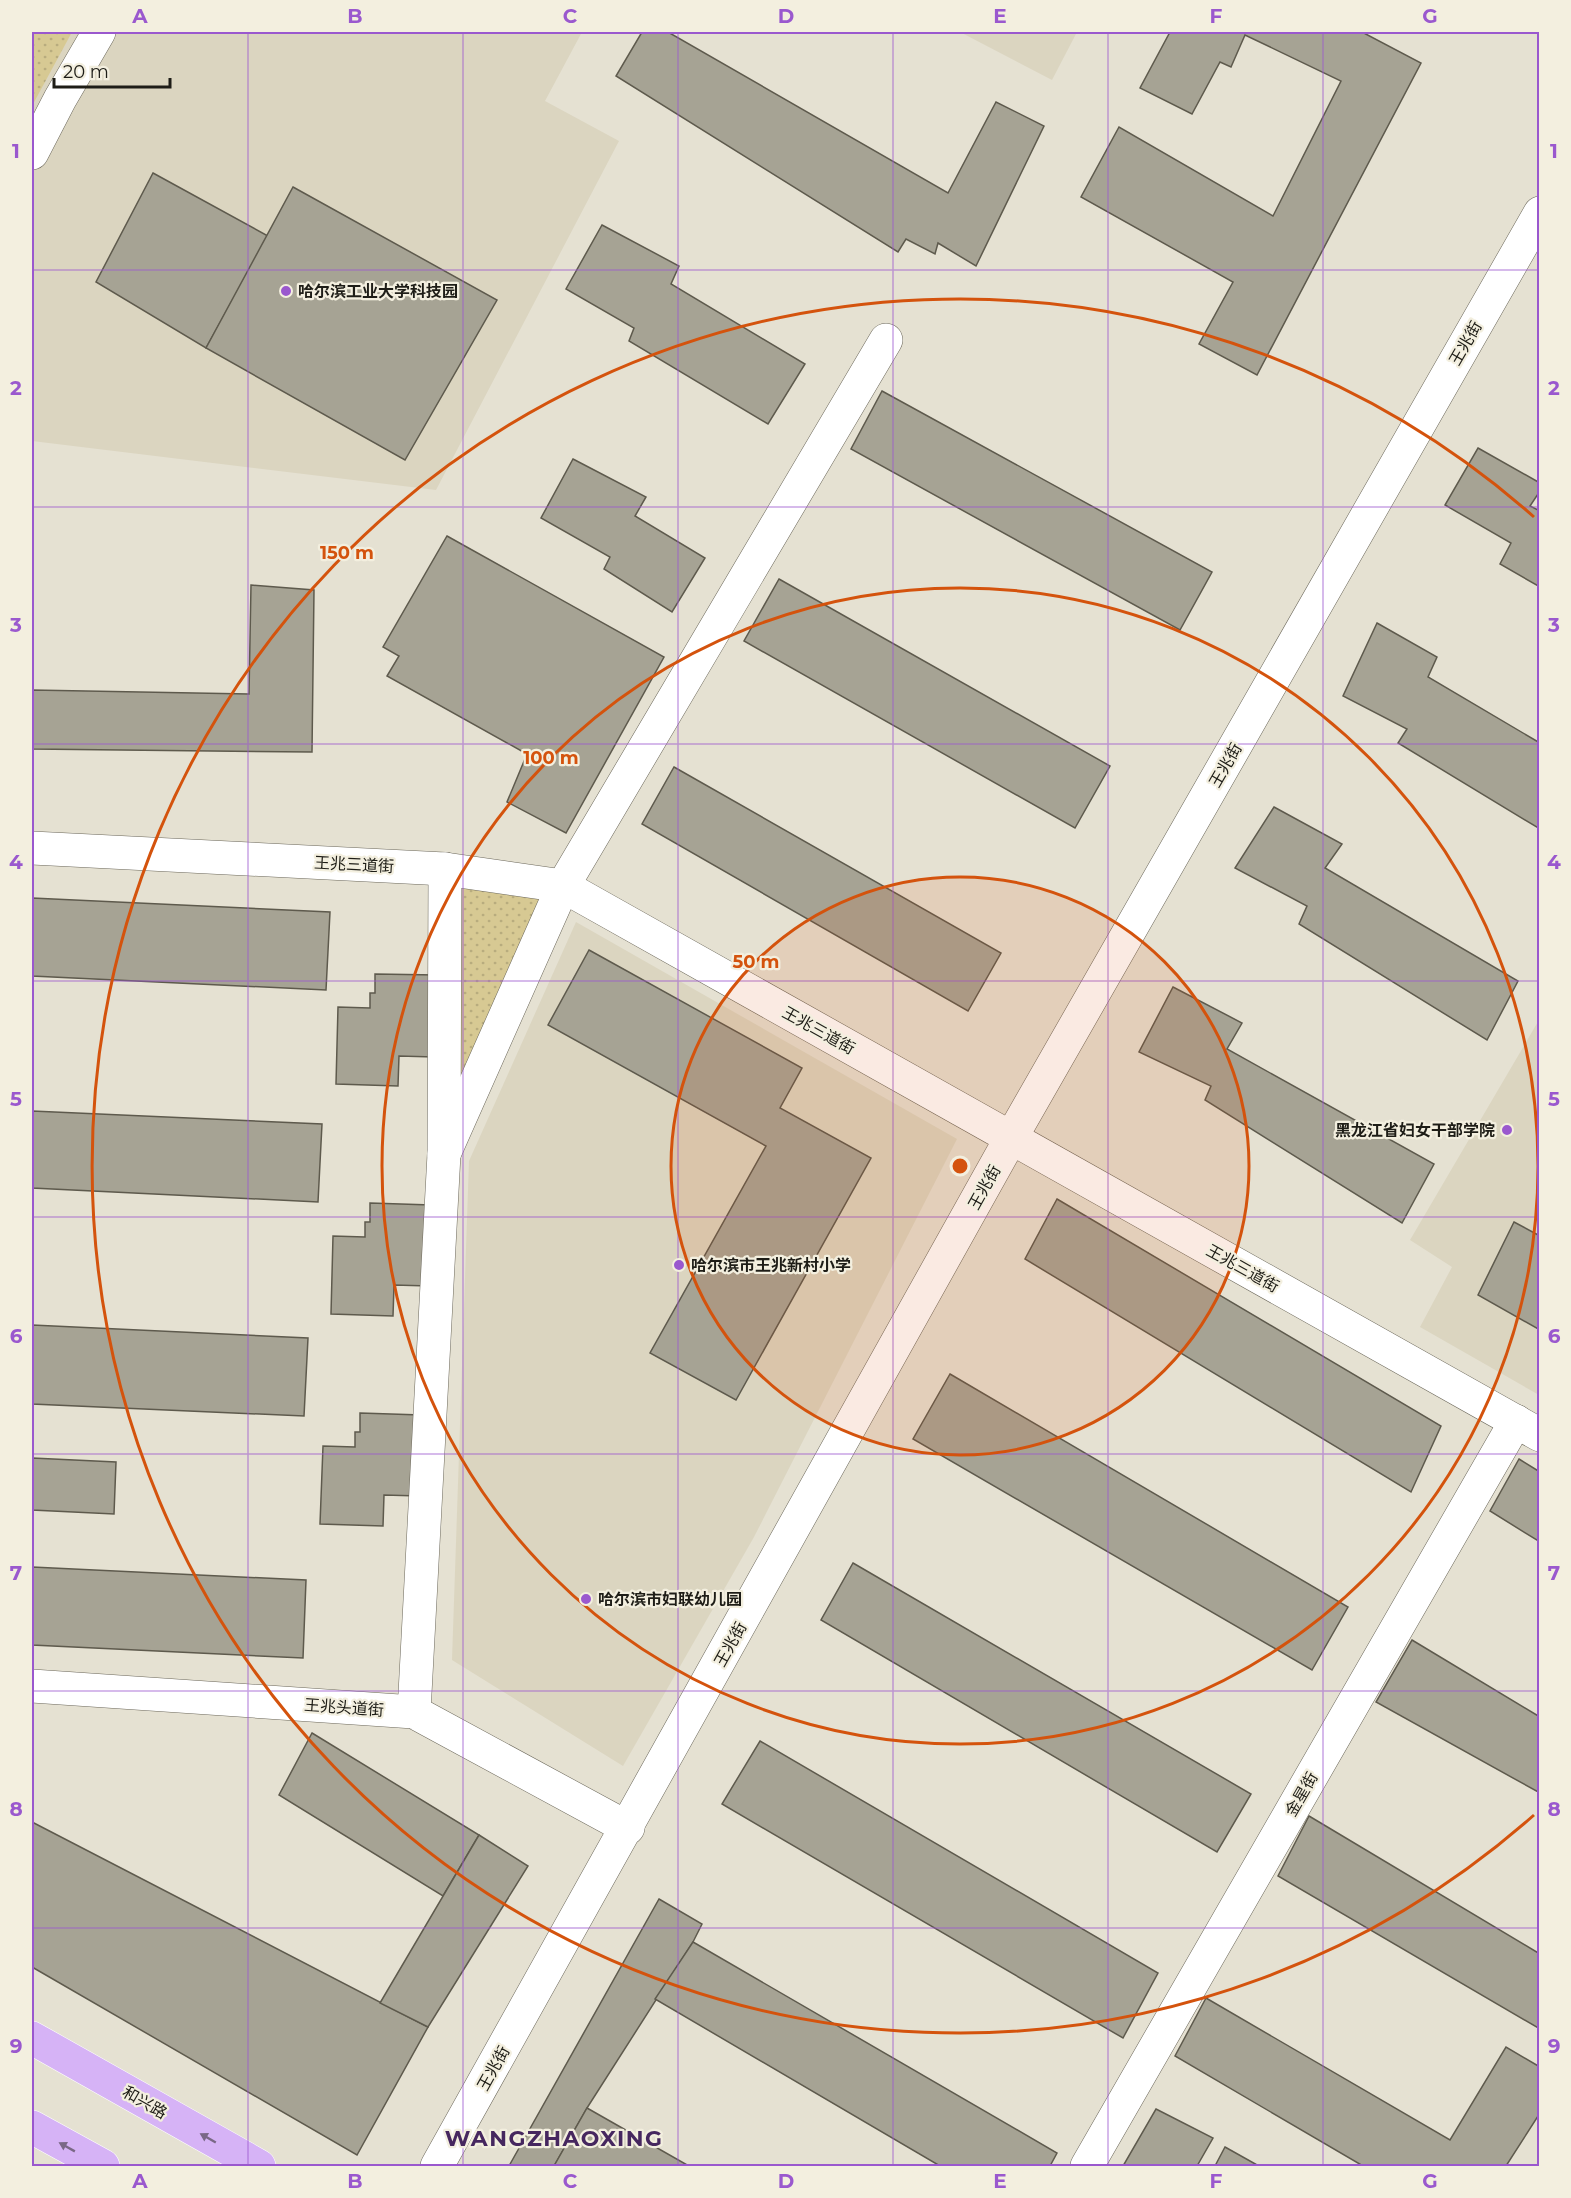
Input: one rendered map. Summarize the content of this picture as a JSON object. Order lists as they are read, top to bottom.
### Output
{
  "streets": {
    "highway": ["和兴路"],
    "street": [
      "王兆街",
      "王兆三道街",
      "王兆头道街",
      "金星街"
    ]
  },
  "crossings": [
    ["王兆街", "王兆三道街"],
    ["王兆街", "王兆头道街"],
    ["王兆三道街", "金星街"]
  ],
  "districts": ["WANGZHAOXING"],
  "places": [
    "哈尔滨工业大学科技园",
    "黑龙江省妇女干部学院",
    "哈尔滨市王兆新村小学",
    "哈尔滨市妇联幼儿园"
  ],
  "scale_bar": "20 m",
  "grid": {
    "columns": [
      "A",
      "B",
      "C",
      "D",
      "E",
      "F",
      "G"
    ],
    "rows": [
      "1",
      "2",
      "3",
      "4",
      "5",
      "6",
      "7",
      "8",
      "9"
    ]
  },
  "rings": ["150 m", "100 m", "50 m"]
}
